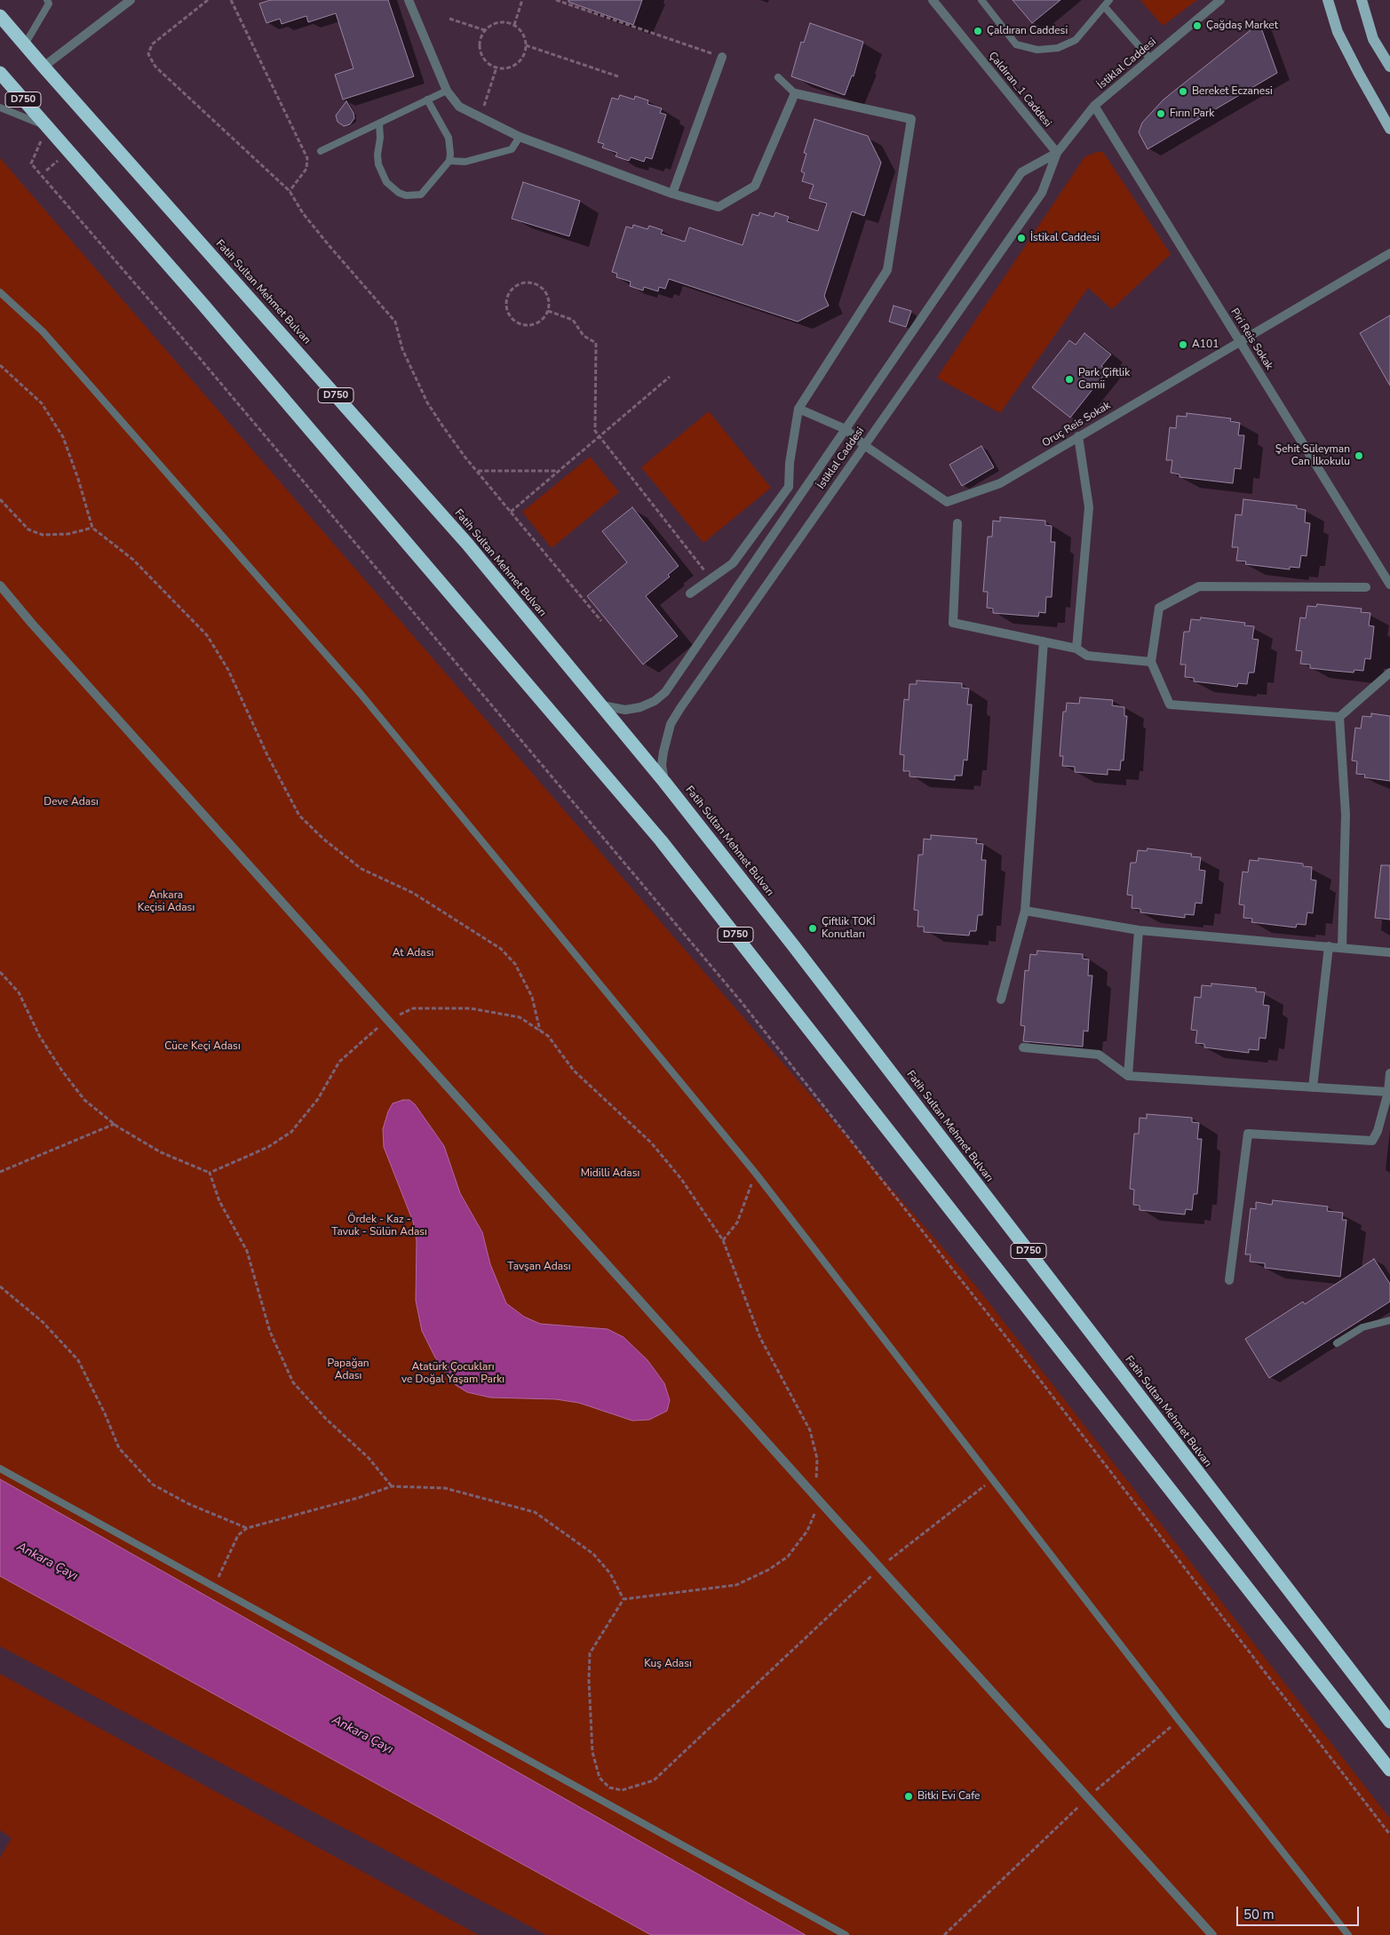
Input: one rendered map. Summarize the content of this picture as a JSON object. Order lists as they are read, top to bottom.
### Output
{
  "streets": {
    "highway": ["D750", "Fatih Sultan Mehmet Bulvarı"],
    "street": [
      "İstiklal Caddesi",
      "Çaldıran_1 Caddesi",
      "Piri Reis Sokak",
      "Oruç Reis Sokak"
    ]
  },
  "crossings": [
    ["İstiklal Caddesi", "Çaldıran_1 Caddesi"],
    ["İstiklal Caddesi", "Fatih Sultan Mehmet Bulvarı"],
    ["İstiklal Caddesi", "Piri Reis Sokak"],
    ["İstiklal Caddesi", "Oruç Reis Sokak"],
    ["Piri Reis Sokak", "Oruç Reis Sokak"]
  ],
  "water": ["Ankara Çayı"],
  "parks": [
    "Deve Adası",
    "Ankara Keçisi Adası",
    "At Adası",
    "Cüce Keçi Adası",
    "Midilli Adası",
    "Ördek - Kaz - Tavuk - Sülün Adası",
    "Tavşan Adası",
    "Papağan Adası",
    "Atatürk Çocukları ve Doğal Yaşam Parkı",
    "Kuş Adası"
  ],
  "places": [
    "Çağdaş Market",
    "Çaldıran Caddesi",
    "Bereket Eczanesi",
    "Fırın Park",
    "İstikal Caddesi",
    "A101",
    "Park Çiftlik Camii",
    "Şehit Süleyman Can İlkokulu",
    "Çiftlik TOKİ Konutları",
    "Bitki Evi Cafe"
  ],
  "scale_bar": "50 m"
}
